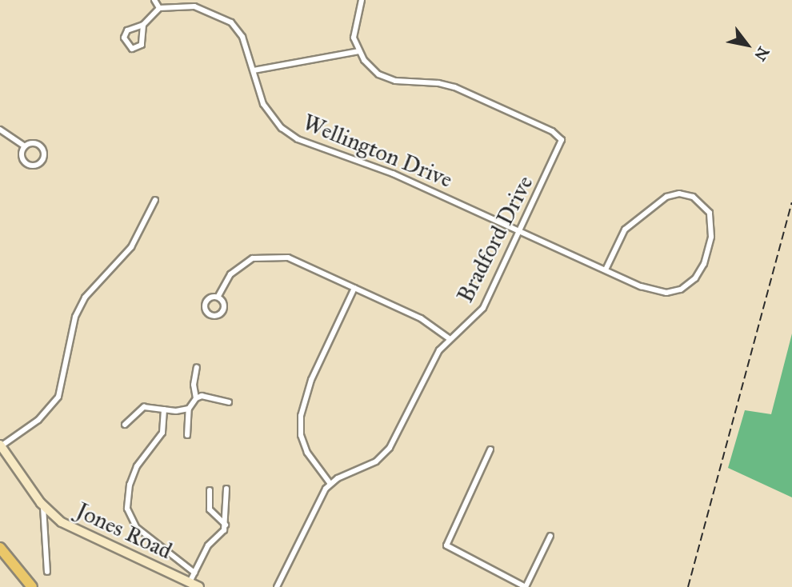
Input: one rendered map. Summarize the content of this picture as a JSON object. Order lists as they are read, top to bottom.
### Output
{
  "streets": {
    "street": ["Wellington Drive", "Bradford Drive", "Jones Road"]
  },
  "crossings": [
    ["Wellington Drive", "Bradford Drive"]
  ],
  "north": "bottom right"
}
